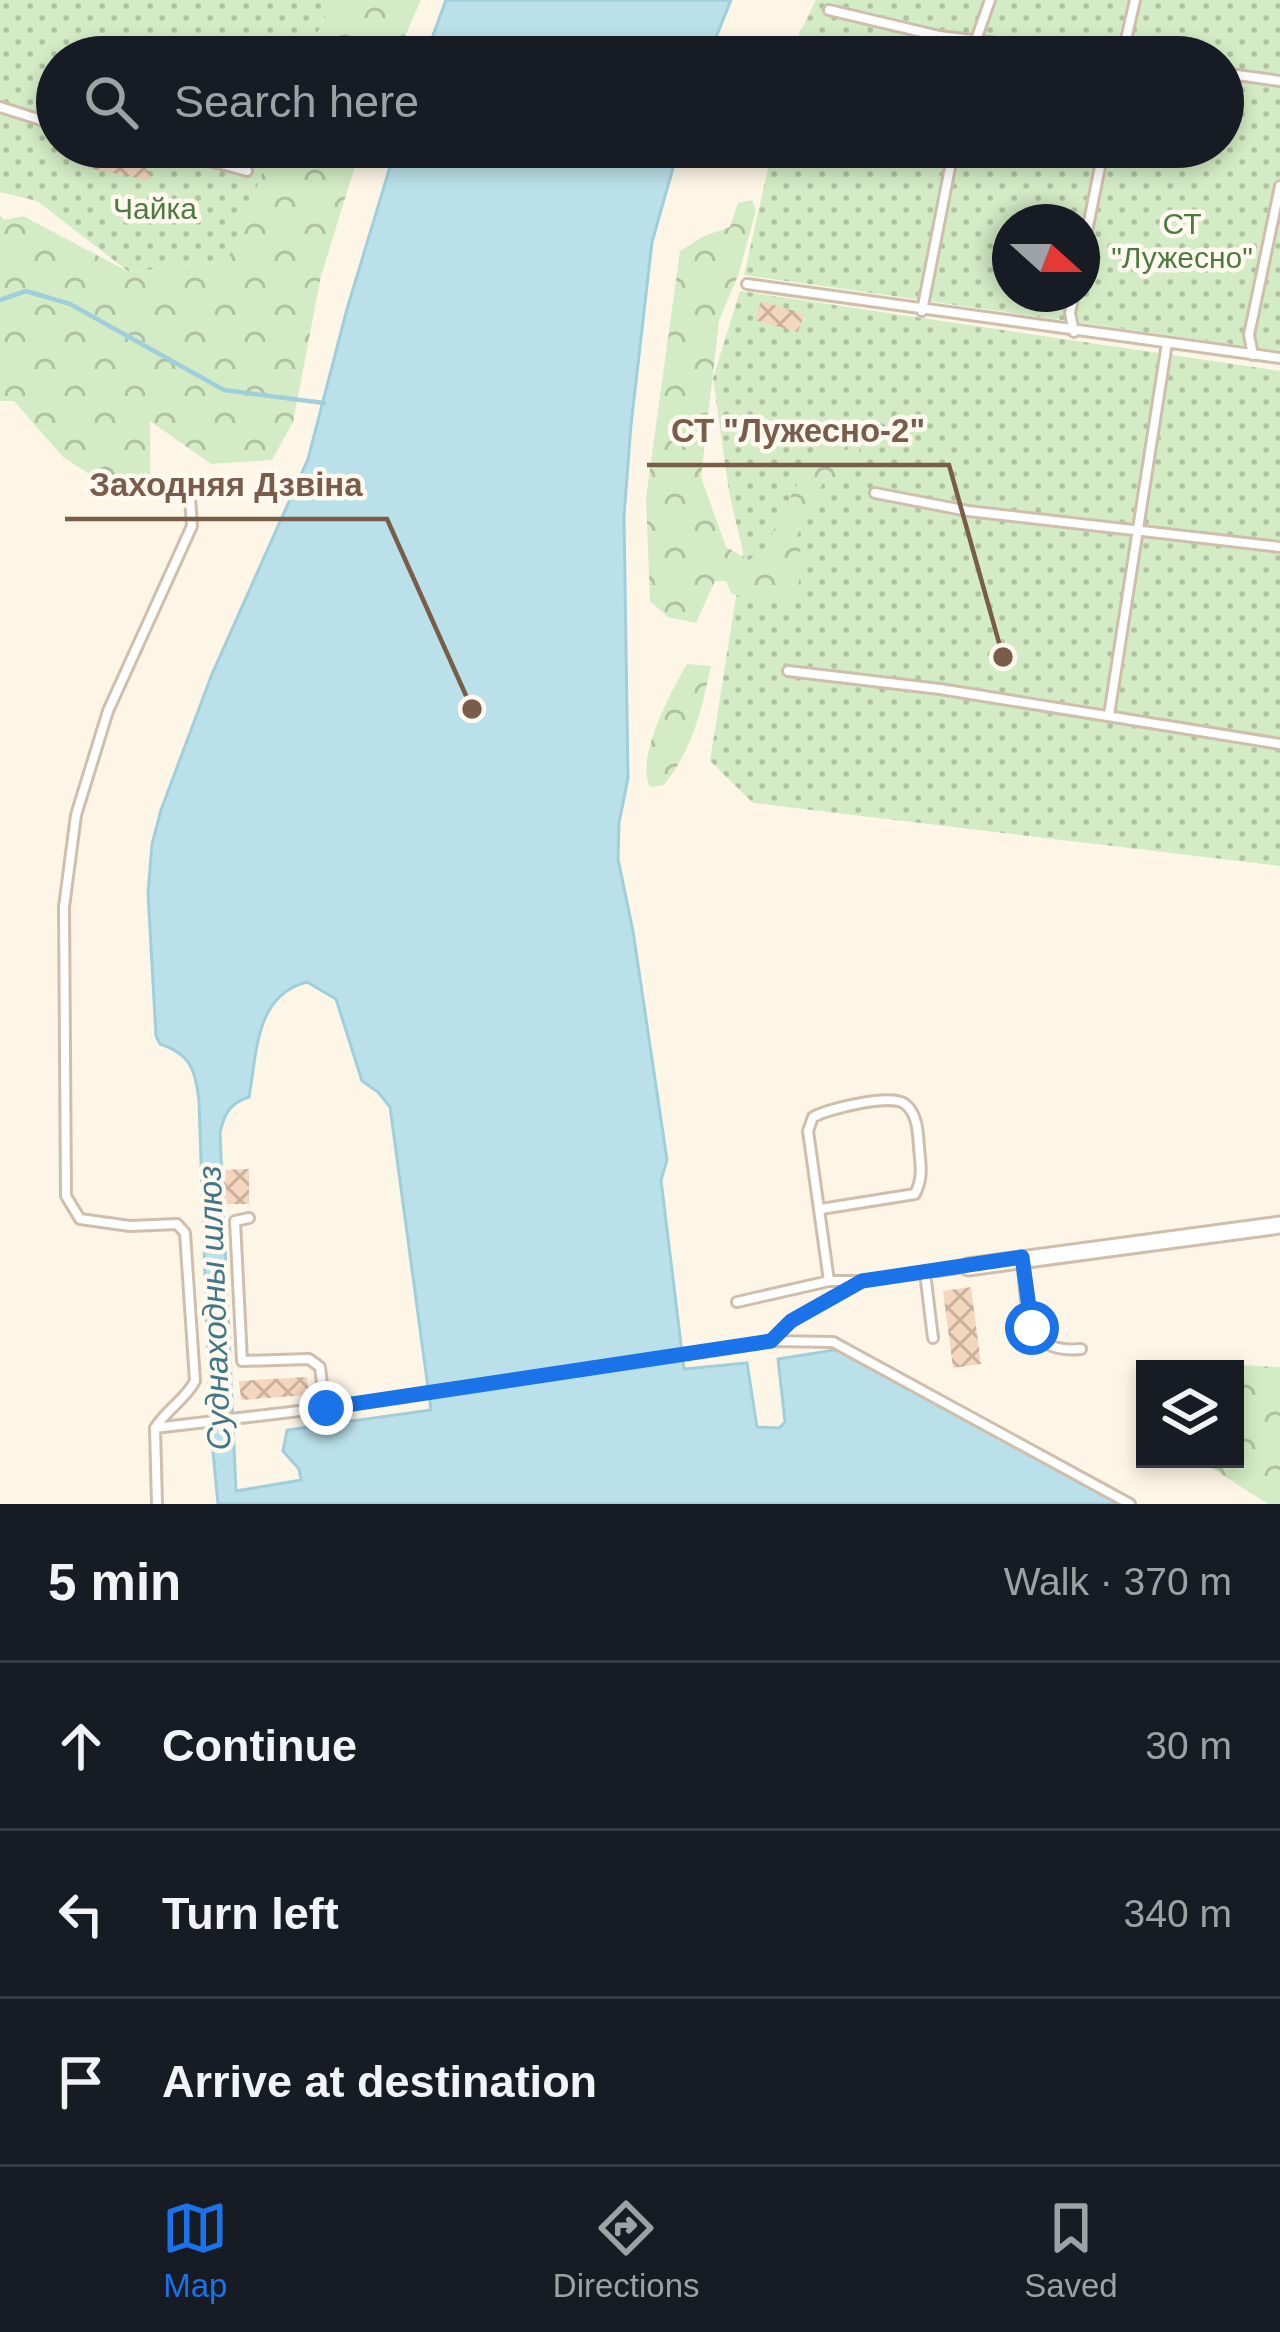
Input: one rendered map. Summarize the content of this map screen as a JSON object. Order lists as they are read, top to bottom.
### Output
{
  "water": ["Суднаходны шлюз"],
  "parks": ["Чайка", "СТ \"Лужесно\""],
  "places": ["СТ \"Лужесно-2\"", "Заходняя Дзвіна"],
  "north": "right",
  "page": {
    "search": "Search here",
    "heading": ["5 min", "Walk · 370 m"],
    "list": [
      ["Continue", "30 m"],
      ["Turn left", "340 m"],
      "Arrive at destination"
    ],
    "nav": ["Map", "Directions", "Saved"]
  }
}
